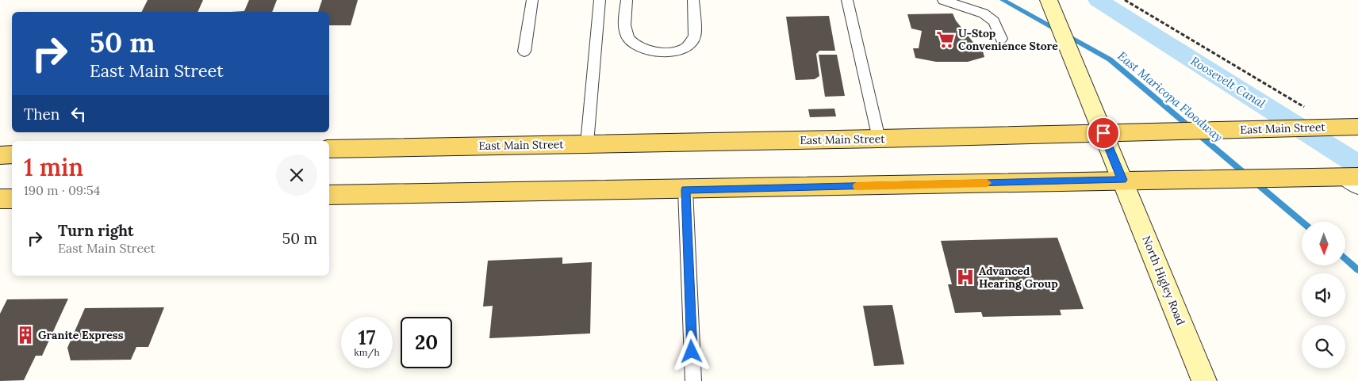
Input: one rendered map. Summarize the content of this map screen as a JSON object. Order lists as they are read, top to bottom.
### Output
{
  "streets": {
    "main road": ["East Main Street", "North Higley Road"]
  },
  "crossings": [
    ["East Main Street", "North Higley Road"]
  ],
  "water": ["Roosevelt Canal", "East Maricopa Floodway"],
  "places": {
    "supermarket": ["U-Stop Convenience Store"],
    "hospital": ["Advanced Hearing Group"],
    "building": ["Granite Express"]
  },
  "north": "bottom",
  "page": {
    "turn": ["50 m", "East Main Street"],
    "then": "Then",
    "heading": ["1 min", "190 m · 09:54"],
    "list": [
      {
        "name": "Turn right",
        "note": "East Main Street",
        "value": "50 m"
      }
    ],
    "speed": "17 km/h",
    "limit": "20"
  }
}
